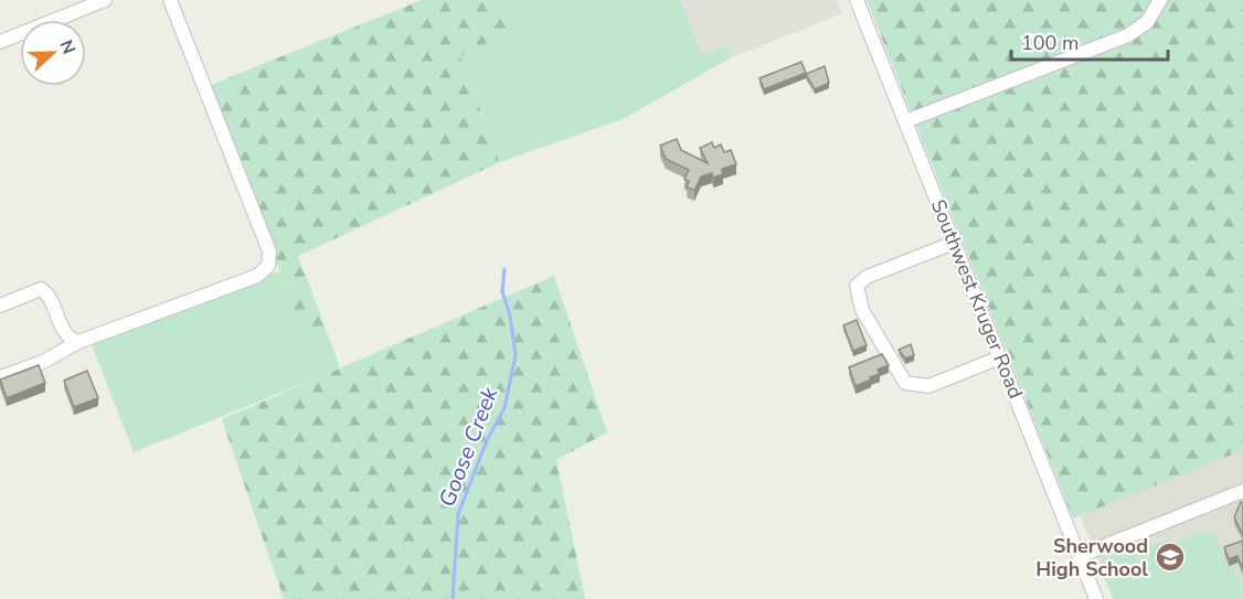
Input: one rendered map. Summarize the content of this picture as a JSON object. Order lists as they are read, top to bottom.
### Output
{
  "streets": {
    "street": ["Southwest Kruger Road"]
  },
  "water": ["Goose Creek"],
  "places": {
    "school or university": ["Sherwood High School"]
  },
  "scale_bar": "100 m",
  "north": "right"
}
